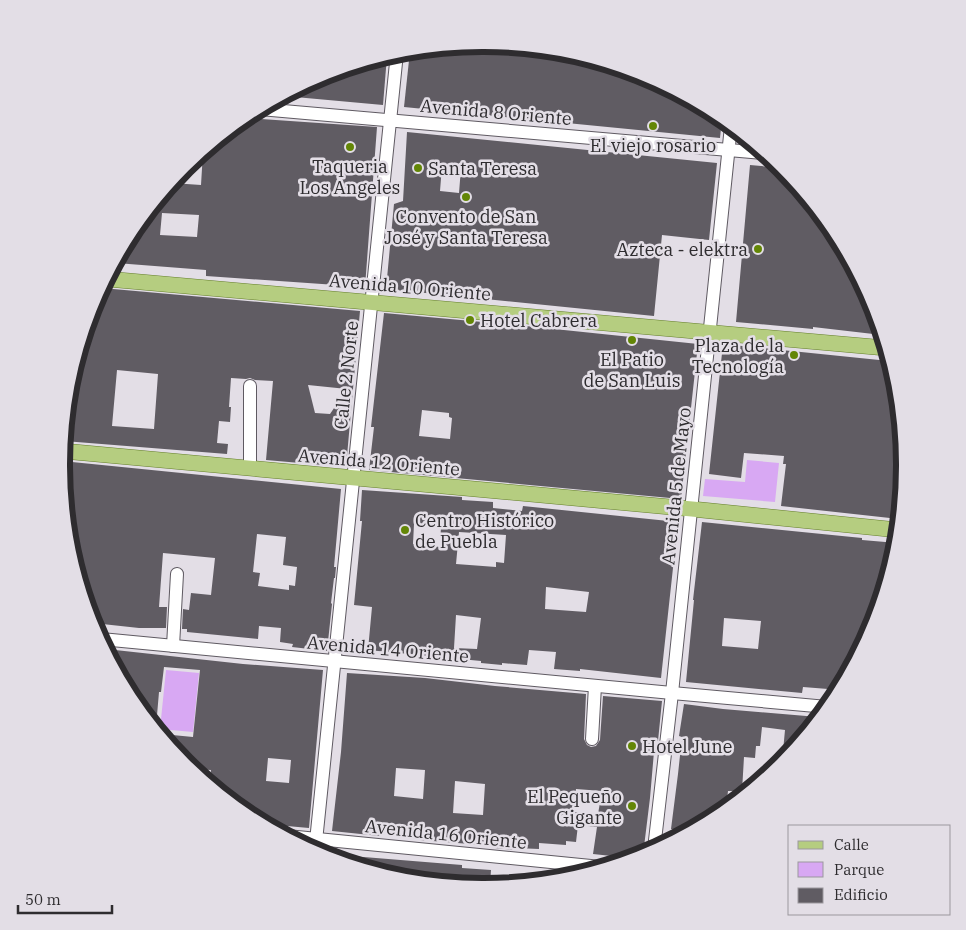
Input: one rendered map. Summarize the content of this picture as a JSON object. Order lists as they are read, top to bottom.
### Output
{
  "streets": {
    "main road": ["Avenida 10 Oriente", "Avenida 12 Oriente"],
    "street": [
      "Avenida 8 Oriente",
      "Calle 2 Norte",
      "Avenida 5 de Mayo",
      "Avenida 14 Oriente",
      "Avenida 16 Oriente"
    ]
  },
  "crossings": [
    ["Avenida 8 Oriente", "Calle 2 Norte"],
    ["Avenida 8 Oriente", "Avenida 5 de Mayo"],
    ["Avenida 10 Oriente", "Calle 2 Norte"],
    ["Avenida 10 Oriente", "Avenida 5 de Mayo"],
    ["Calle 2 Norte", "Avenida 12 Oriente"],
    ["Calle 2 Norte", "Avenida 14 Oriente"],
    ["Avenida 12 Oriente", "Avenida 5 de Mayo"],
    ["Avenida 5 de Mayo", "Avenida 14 Oriente"]
  ],
  "places": [
    "El viejo rosario",
    "Taqueria Los Angeles",
    "Santa Teresa",
    "Convento de San José y Santa Teresa",
    "Azteca - elektra",
    "Hotel Cabrera",
    "El Patio de San Luis",
    "Plaza de la Tecnología",
    "Centro Histórico de Puebla",
    "Hotel June",
    "El Pequeño Gigante"
  ],
  "legend": ["Calle", "Parque", "Edificio"],
  "scale_bar": "50 m"
}
